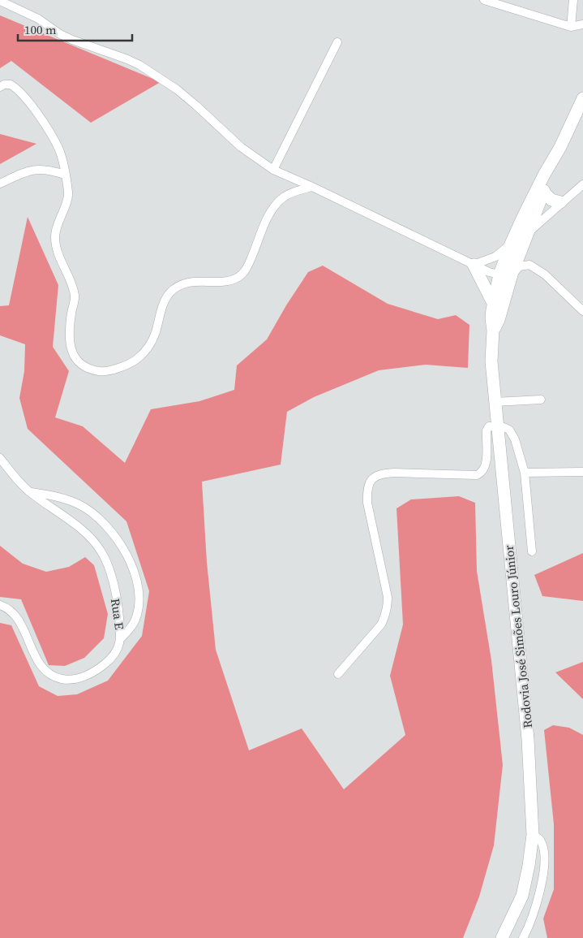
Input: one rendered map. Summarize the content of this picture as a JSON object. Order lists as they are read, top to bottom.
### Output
{
  "streets": {
    "main road": ["Rodovia José Simões Louro Júnior"],
    "street": ["Rua E"]
  },
  "scale_bar": "100 m"
}
